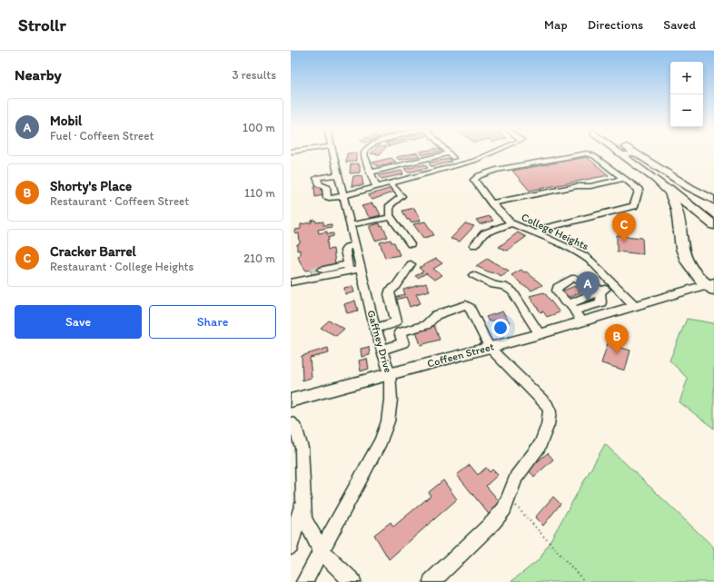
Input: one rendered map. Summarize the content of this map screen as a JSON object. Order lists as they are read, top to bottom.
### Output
{
  "streets": {
    "main road": ["Coffeen Street"],
    "street": ["College Heights", "Gaffney Drive"]
  },
  "crossings": [
    ["College Heights", "Coffeen Street"],
    ["Gaffney Drive", "Coffeen Street"]
  ],
  "page": {
    "header": "Strollr",
    "nav": ["Map", "Directions", "Saved"],
    "heading": ["Nearby", "3 results"],
    "map_buttons": ["+", "−"],
    "list": [
      {
        "mark": "A",
        "name": "Mobil",
        "note": "Fuel · Coffeen Street",
        "value": "100 m"
      },
      {
        "mark": "B",
        "name": "Shorty's Place",
        "note": "Restaurant · Coffeen Street",
        "value": "110 m"
      },
      {
        "mark": "C",
        "name": "Cracker Barrel",
        "note": "Restaurant · College Heights",
        "value": "210 m"
      }
    ],
    "pins": ["C", "A", "B"],
    "buttons": ["Save", "Share"]
  }
}
